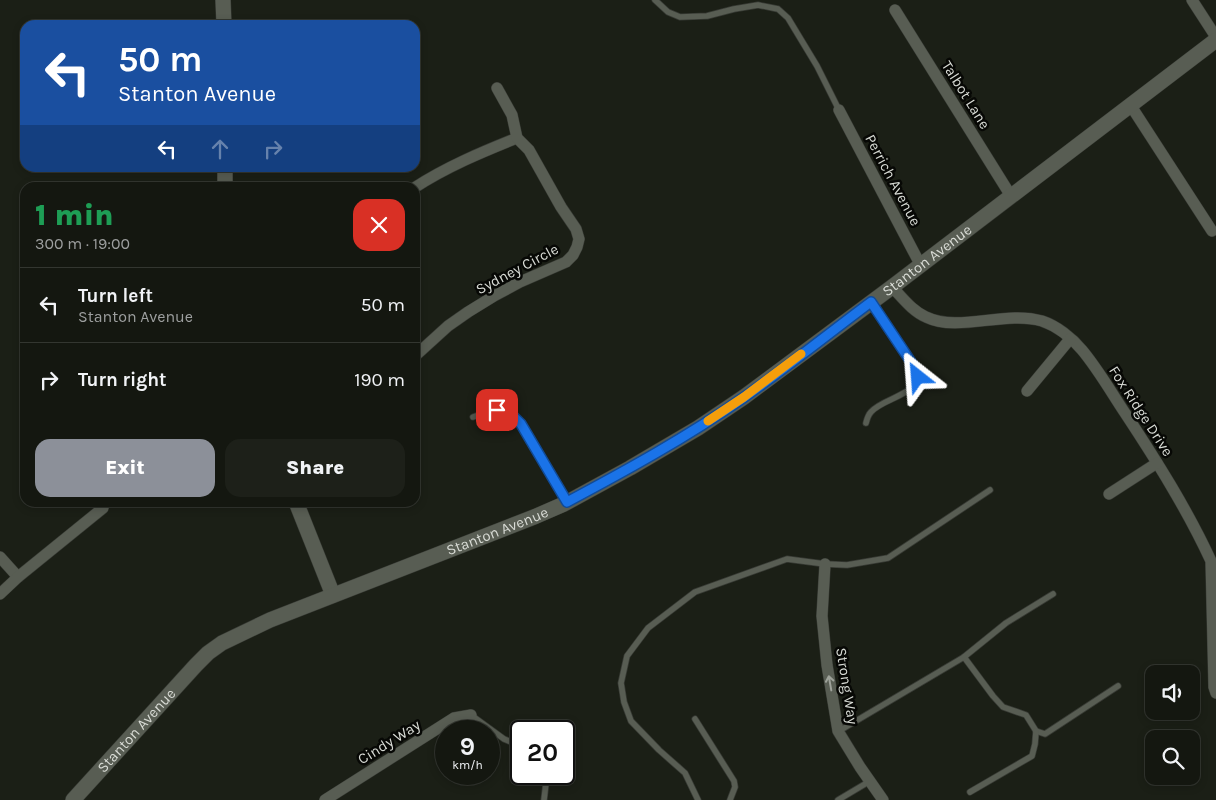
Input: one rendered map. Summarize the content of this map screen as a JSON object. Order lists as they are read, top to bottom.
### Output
{
  "streets": {
    "street": [
      "Talbot Lane",
      "Perrich Avenue",
      "Stanton Avenue",
      "Sydney Circle",
      "Fox Ridge Drive",
      "Strong Way",
      "Cindy Way"
    ]
  },
  "crossings": [
    ["Talbot Lane", "Stanton Avenue"],
    ["Perrich Avenue", "Stanton Avenue"],
    ["Stanton Avenue", "Fox Ridge Drive"]
  ],
  "one_way": ["Strong Way"],
  "page": {
    "turn": ["50 m", "Stanton Avenue"],
    "heading": ["1 min", "300 m · 19:00"],
    "list": [
      {
        "name": "Turn left",
        "note": "Stanton Avenue",
        "value": "50 m"
      },
      {
        "name": "Turn right",
        "value": "190 m"
      }
    ],
    "buttons": ["Exit", "Share"],
    "speed": "9 km/h",
    "limit": "20"
  }
}
